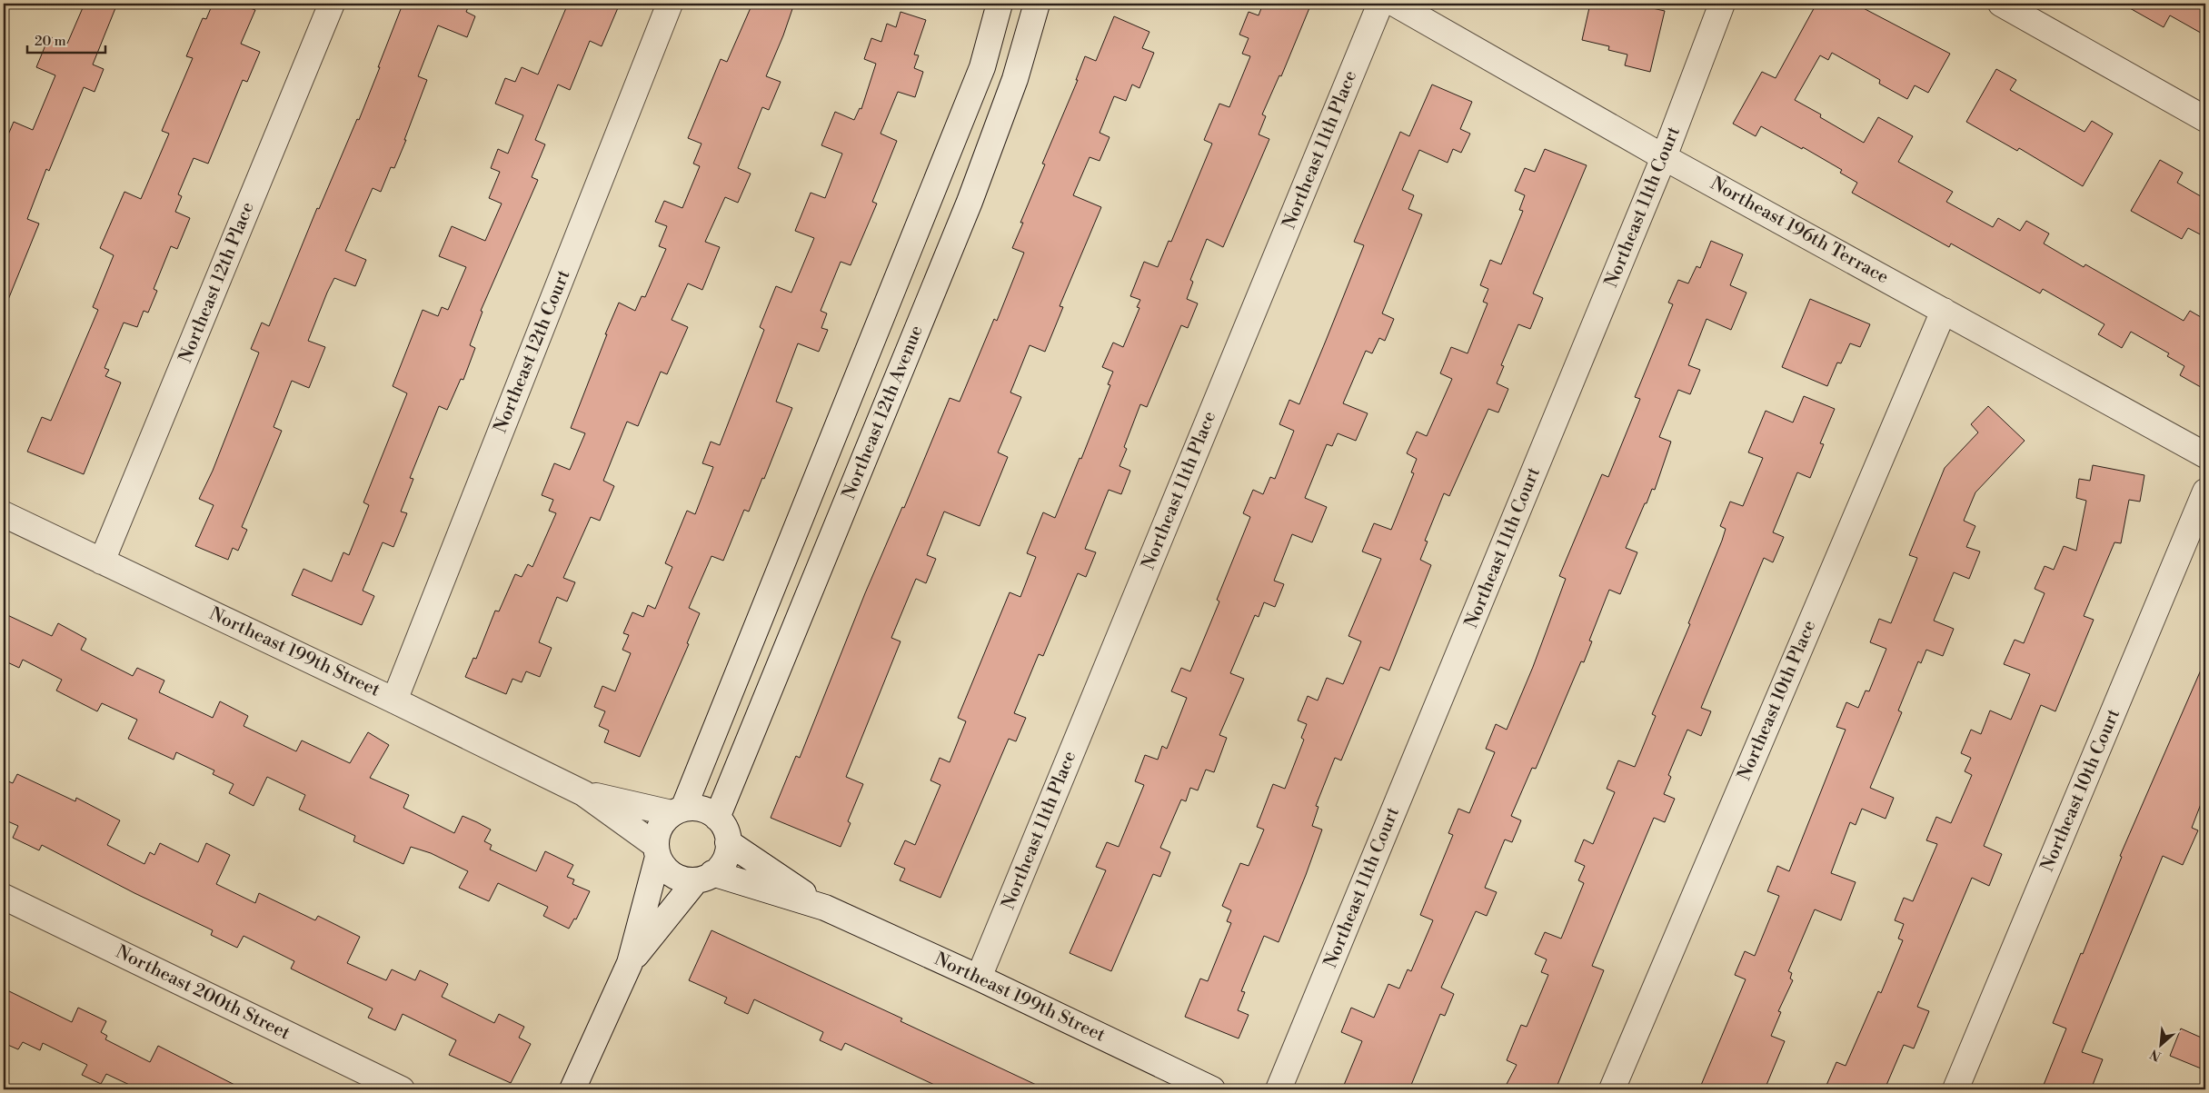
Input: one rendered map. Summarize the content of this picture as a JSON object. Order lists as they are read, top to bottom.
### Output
{
  "streets": {
    "street": [
      "Northeast 11th Place",
      "Northeast 11th Court",
      "Northeast 196th Terrace",
      "Northeast 12th Place",
      "Northeast 12th Court",
      "Northeast 12th Avenue",
      "Northeast 199th Street",
      "Northeast 10th Place",
      "Northeast 10th Court",
      "Northeast 200th Street"
    ]
  },
  "crossings": [
    ["Northeast 11th Place", "Northeast 199th Street"],
    ["Northeast 11th Court", "Northeast 196th Terrace"],
    ["Northeast 196th Terrace", "Northeast 10th Place"],
    ["Northeast 12th Place", "Northeast 199th Street"],
    ["Northeast 12th Court", "Northeast 199th Street"],
    ["Northeast 12th Avenue", "Northeast 199th Street"]
  ],
  "scale_bar": "20 m",
  "north": "bottom left"
}
